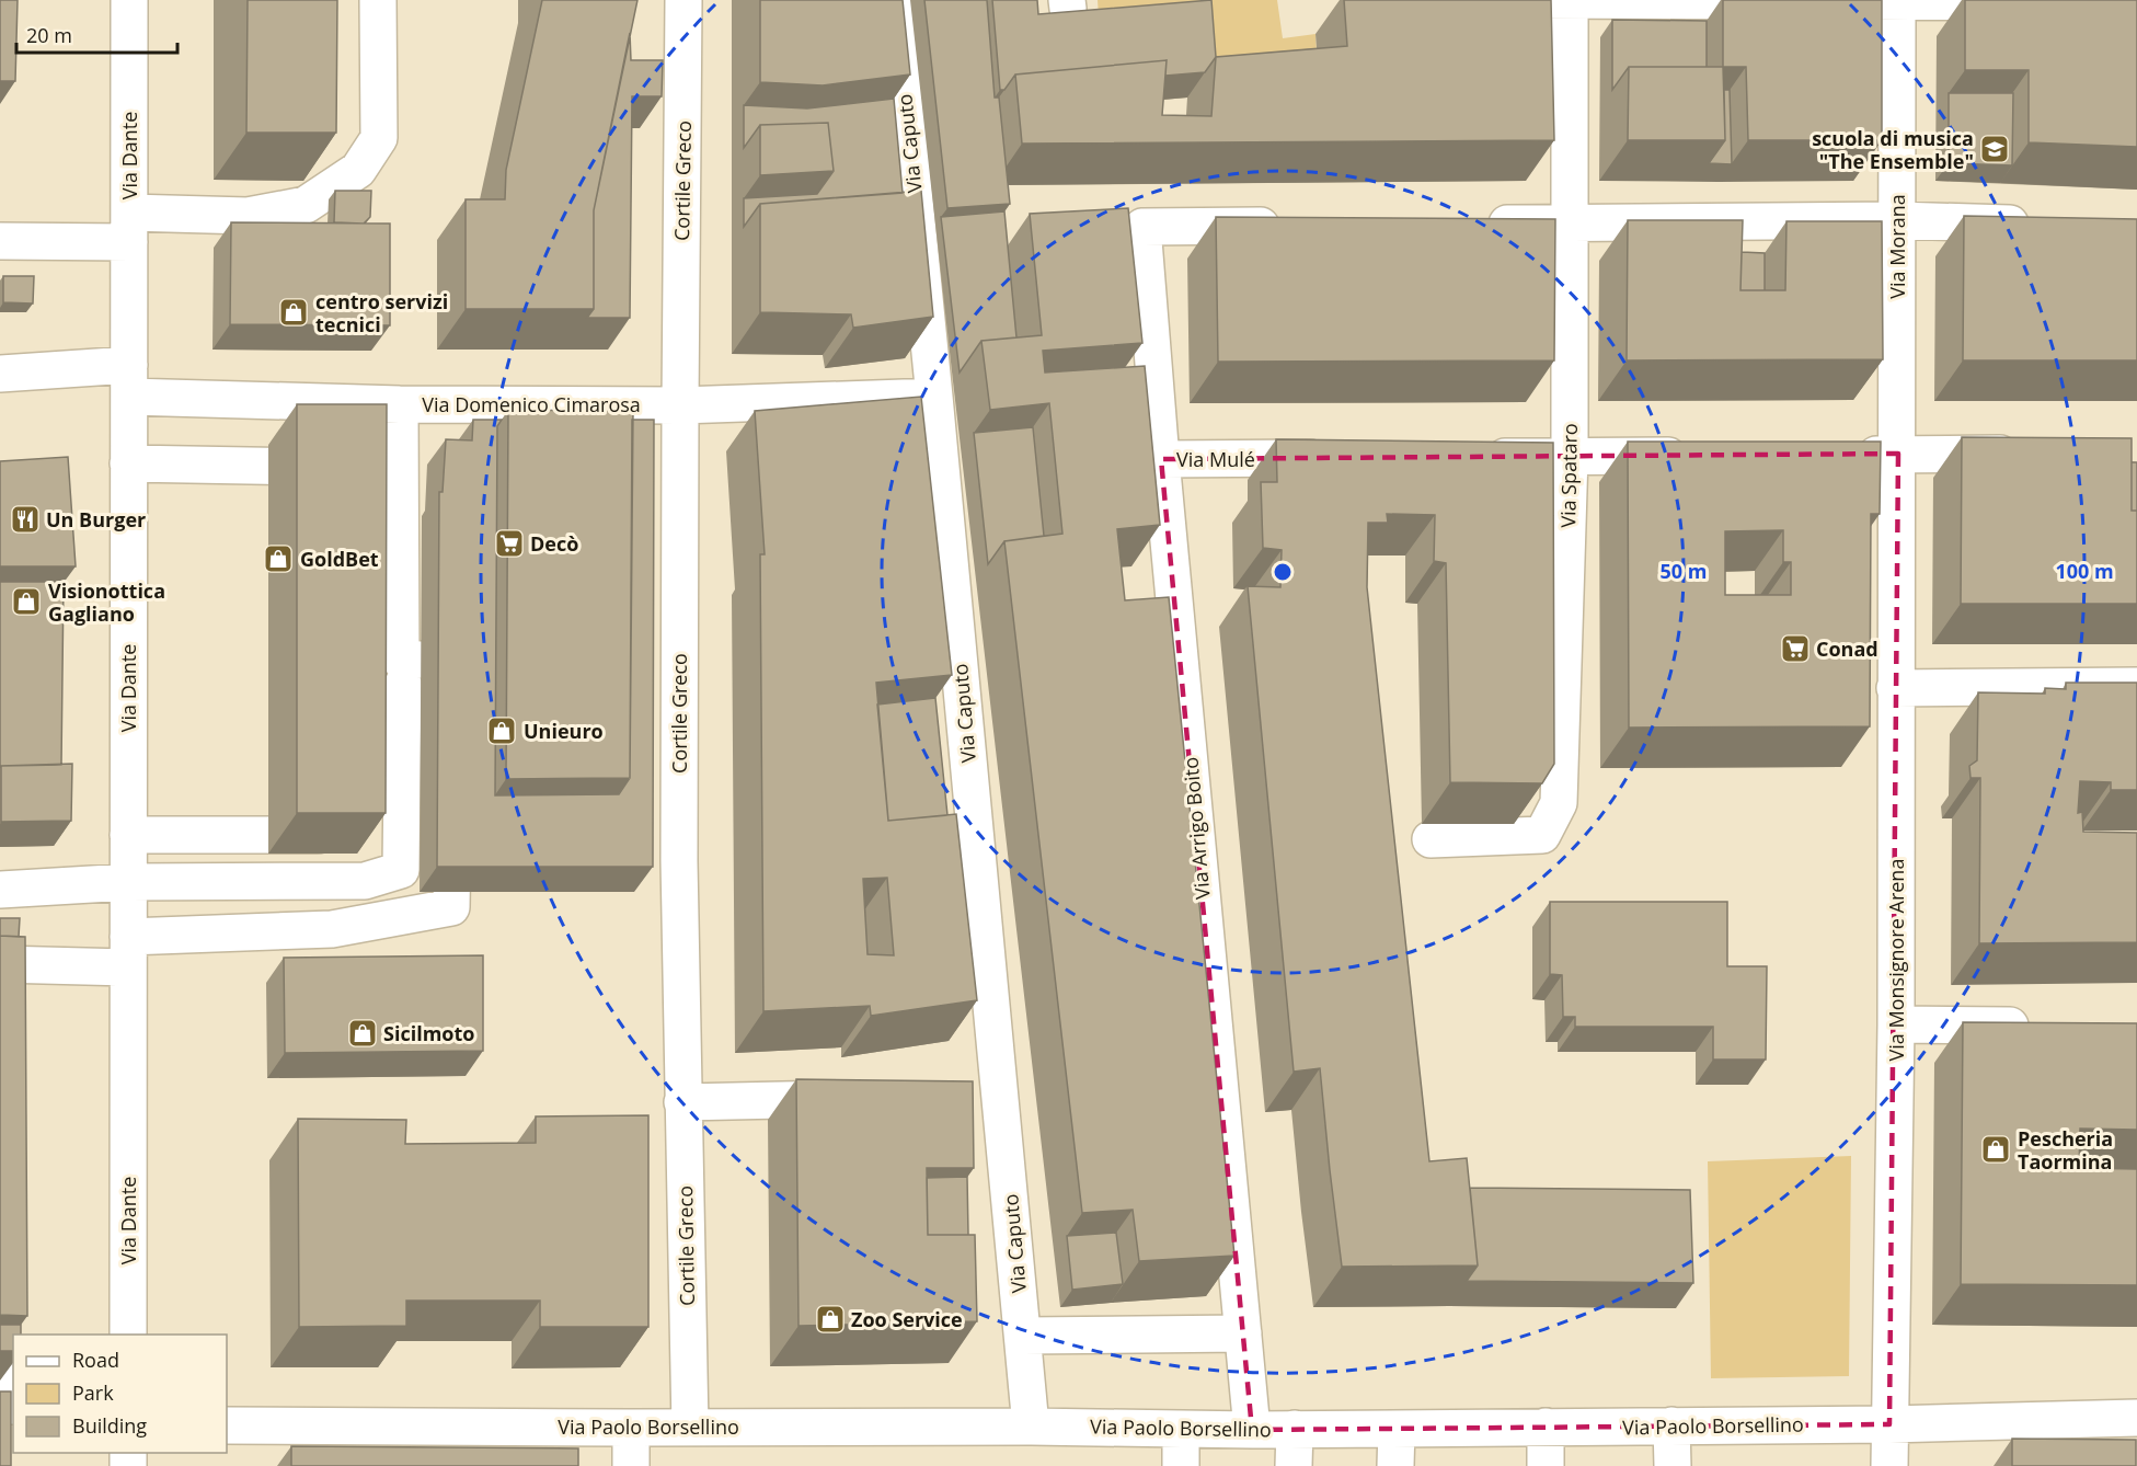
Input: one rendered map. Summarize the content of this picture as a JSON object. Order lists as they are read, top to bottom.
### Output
{
  "streets": {
    "street": [
      "Via Caputo",
      "Via Dante",
      "Cortile Greco",
      "Via Morana",
      "Via Domenico Cimarosa",
      "Via Mulé",
      "Via Spataro",
      "Via Arrigo Boito",
      "Via Monsignore Arena",
      "Via Paolo Borsellino"
    ]
  },
  "crossings": [
    ["Via Caputo", "Via Domenico Cimarosa"],
    ["Via Caputo", "Via Paolo Borsellino"],
    ["Via Dante", "Via Domenico Cimarosa"],
    ["Cortile Greco", "Via Domenico Cimarosa"],
    ["Cortile Greco", "Via Paolo Borsellino"],
    ["Via Morana", "Via Monsignore Arena"],
    ["Via Mulé", "Via Arrigo Boito"],
    ["Via Arrigo Boito", "Via Paolo Borsellino"],
    ["Via Monsignore Arena", "Via Paolo Borsellino"]
  ],
  "places": {
    "school or university": ["scuola di musica \"The Ensemble\""],
    "shop": [
      "centro servizi tecnici",
      "GoldBet",
      "Visionottica Gagliano",
      "Unieuro",
      "Sicilmoto",
      "Pescheria Taormina",
      "Zoo Service"
    ],
    "restaurant": ["Un Burger"],
    "supermarket": ["Decò", "Conad"]
  },
  "legend": ["Road", "Park", "Building"],
  "scale_bar": "20 m",
  "rings": ["50 m", "100 m"]
}
